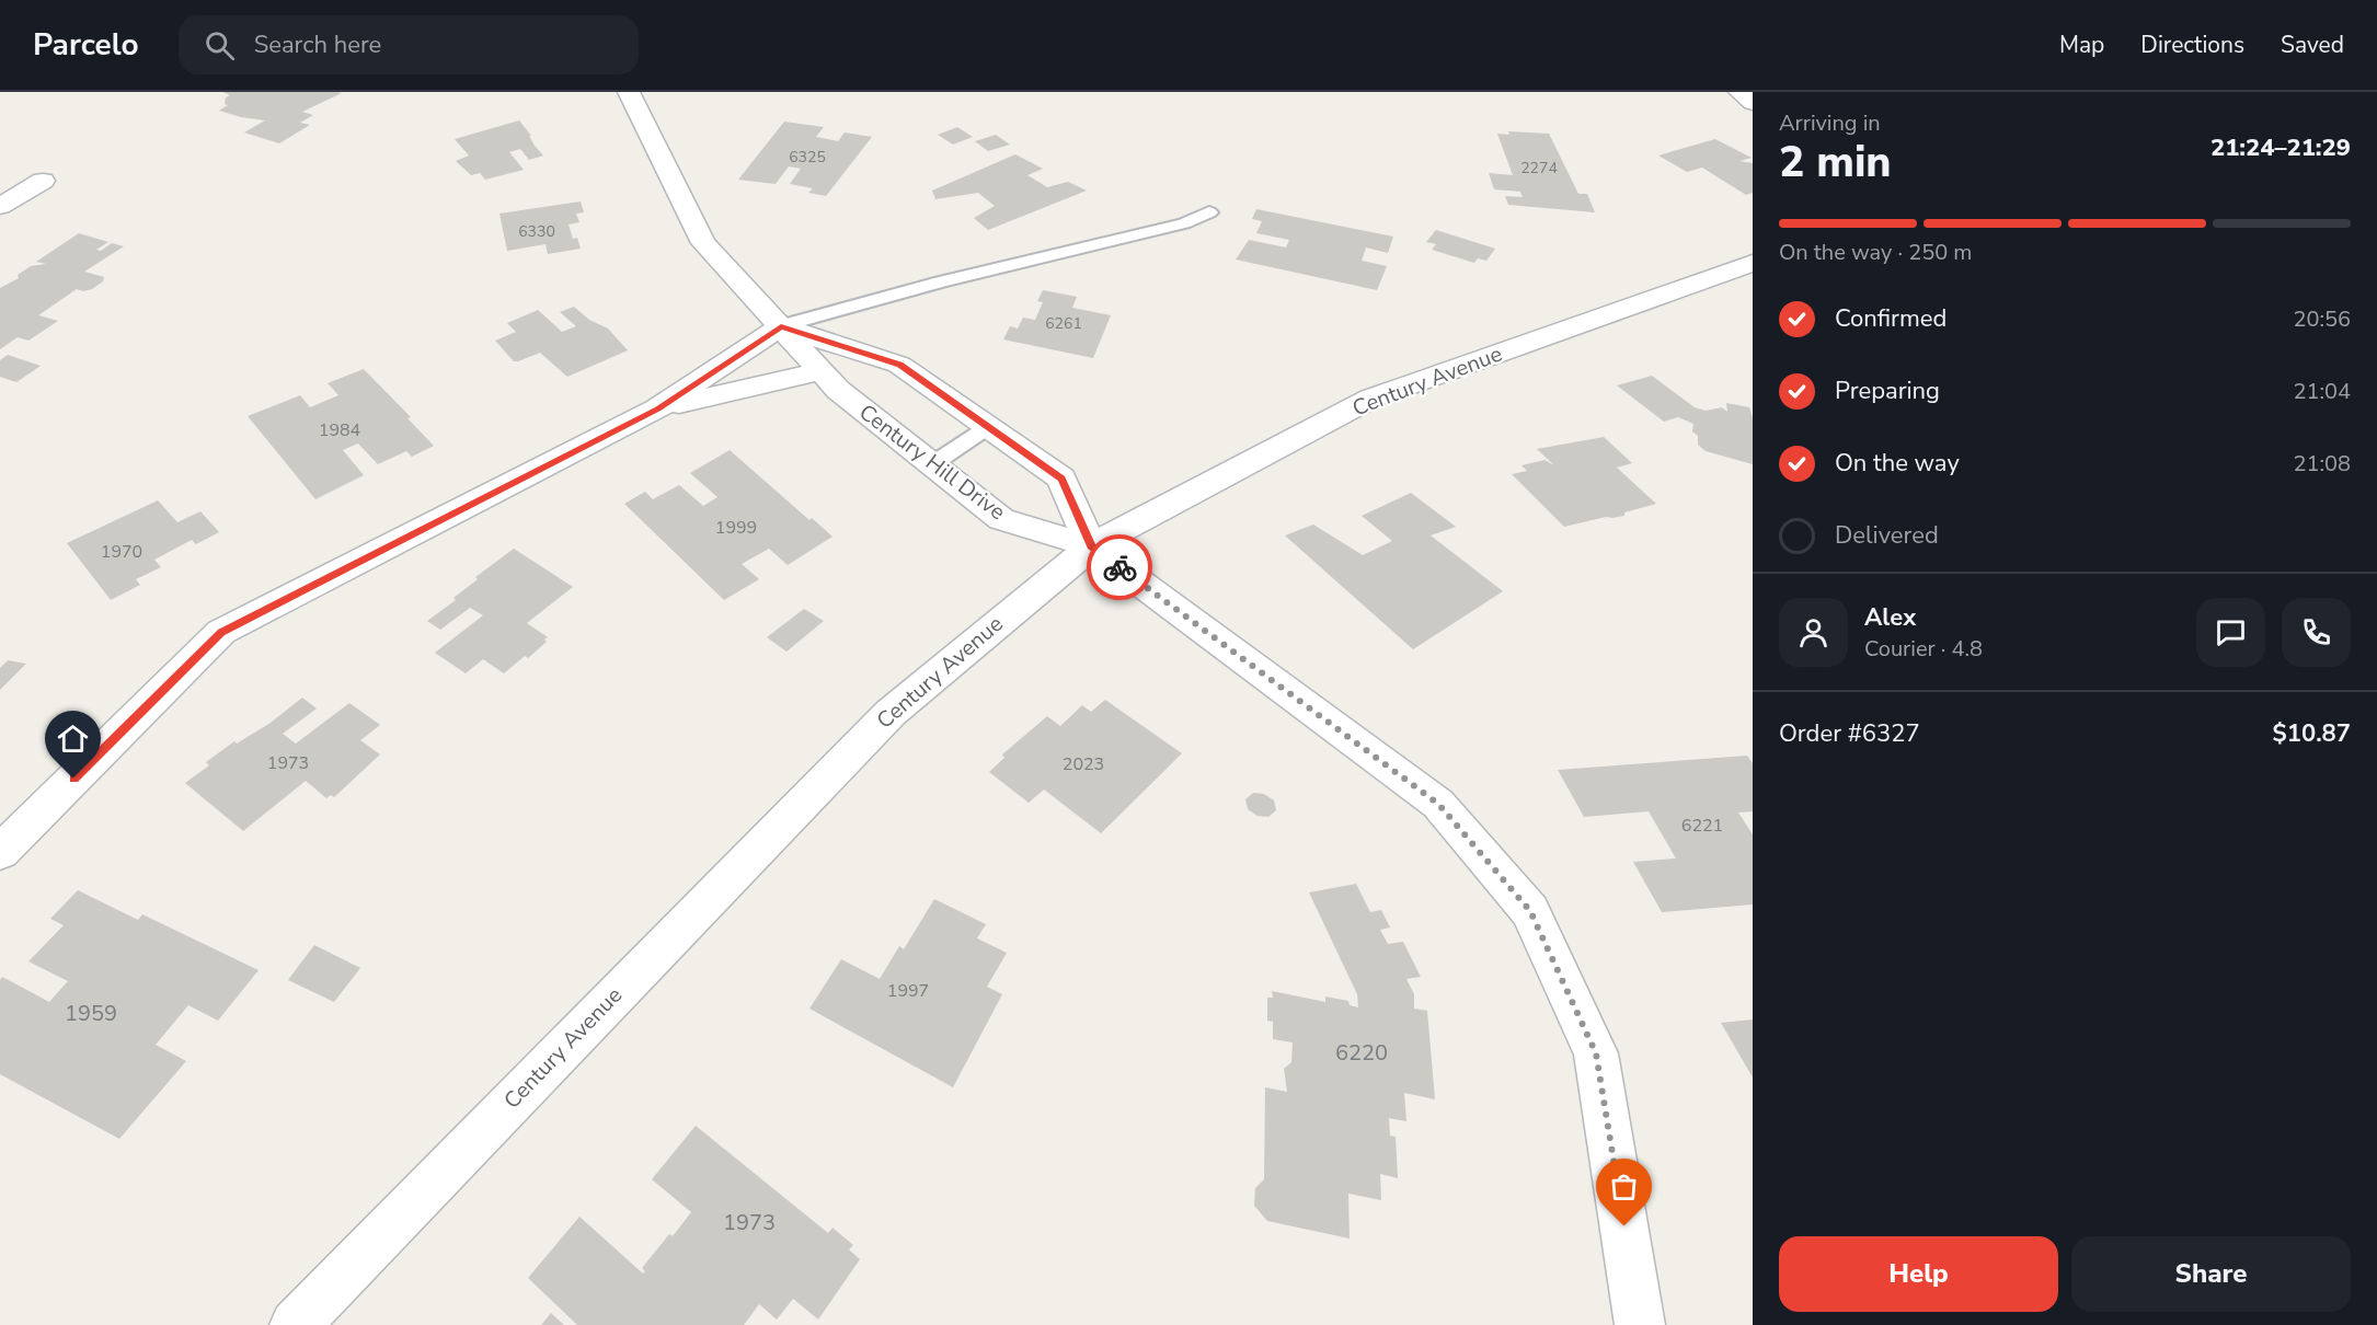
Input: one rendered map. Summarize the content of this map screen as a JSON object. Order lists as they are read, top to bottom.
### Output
{
  "streets": {
    "street": ["Century Avenue", "Century Hill Drive"]
  },
  "crossings": [
    ["Century Avenue", "Century Hill Drive"]
  ],
  "house_numbers": [
    "6325",
    "2274",
    "6330",
    "6261",
    "1984",
    "1999",
    "1970",
    "1973",
    "2023",
    "6221",
    "1997",
    "1959",
    "6220",
    "1973"
  ],
  "page": {
    "header": "Parcelo",
    "search": "Search here",
    "nav": ["Map", "Directions", "Saved"],
    "heading": ["2 min", "Arriving in", "21:24–21:29"],
    "panel": [
      "Alex",
      "Courier · 4.8",
      "Order #6327",
      "$10.87"
    ],
    "bar": "On the way · 250 m",
    "list": [
      ["Confirmed", "20:56"],
      ["Preparing", "21:04"],
      ["On the way", "21:08"],
      "Delivered"
    ],
    "buttons": ["Help", "Share"]
  }
}
